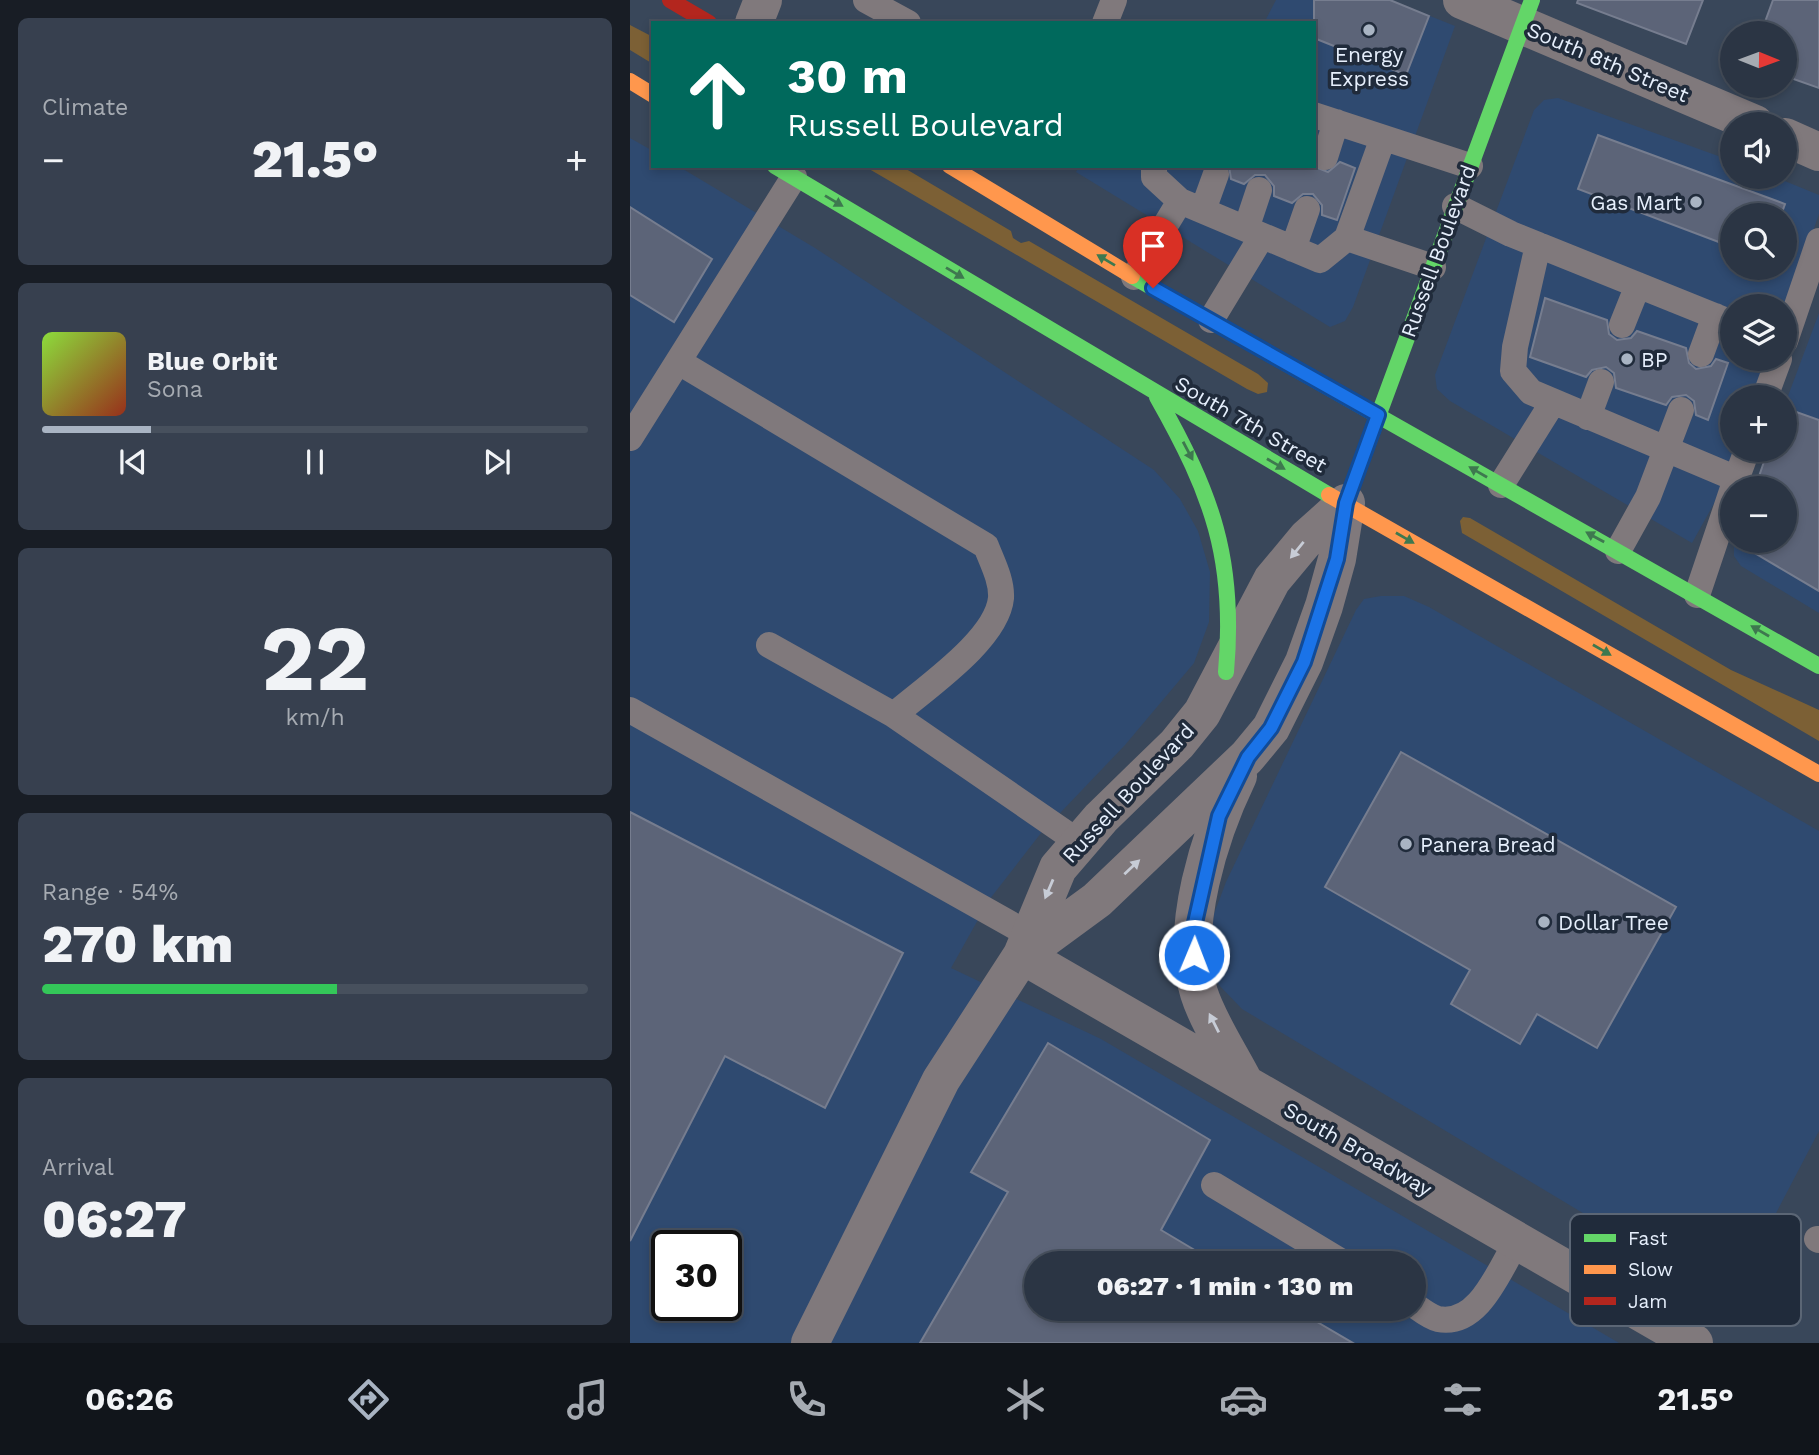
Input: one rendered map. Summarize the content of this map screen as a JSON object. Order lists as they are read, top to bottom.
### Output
{
  "streets": {
    "main road": ["Russell Boulevard", "South 7th Street"],
    "street": ["South 8th Street", "South Broadway"]
  },
  "crossings": [
    ["South 8th Street", "Russell Boulevard"],
    ["Russell Boulevard", "South 7th Street"],
    ["Russell Boulevard", "South Broadway"]
  ],
  "places": [
    "Energy Express",
    "Gas Mart",
    "BP",
    "Panera Bread",
    "Dollar Tree"
  ],
  "legend": ["Fast", "Slow", "Jam"],
  "north": "right",
  "page": {
    "tile": [
      "Climate",
      ["22", "km/h"],
      ["Range · 54%", "270 km"],
      ["Arrival", "06:27"]
    ],
    "map_buttons": ["+", "−"],
    "turn": ["30 m", "Russell Boulevard"],
    "heat": ["−", "21.5°", "+"],
    "song": ["Blue Orbit", "Sona"],
    "limit": "30",
    "trip": "06:27 · 1 min · 130 m",
    "tabs": ["06:26", "21.5°"]
  }
}
